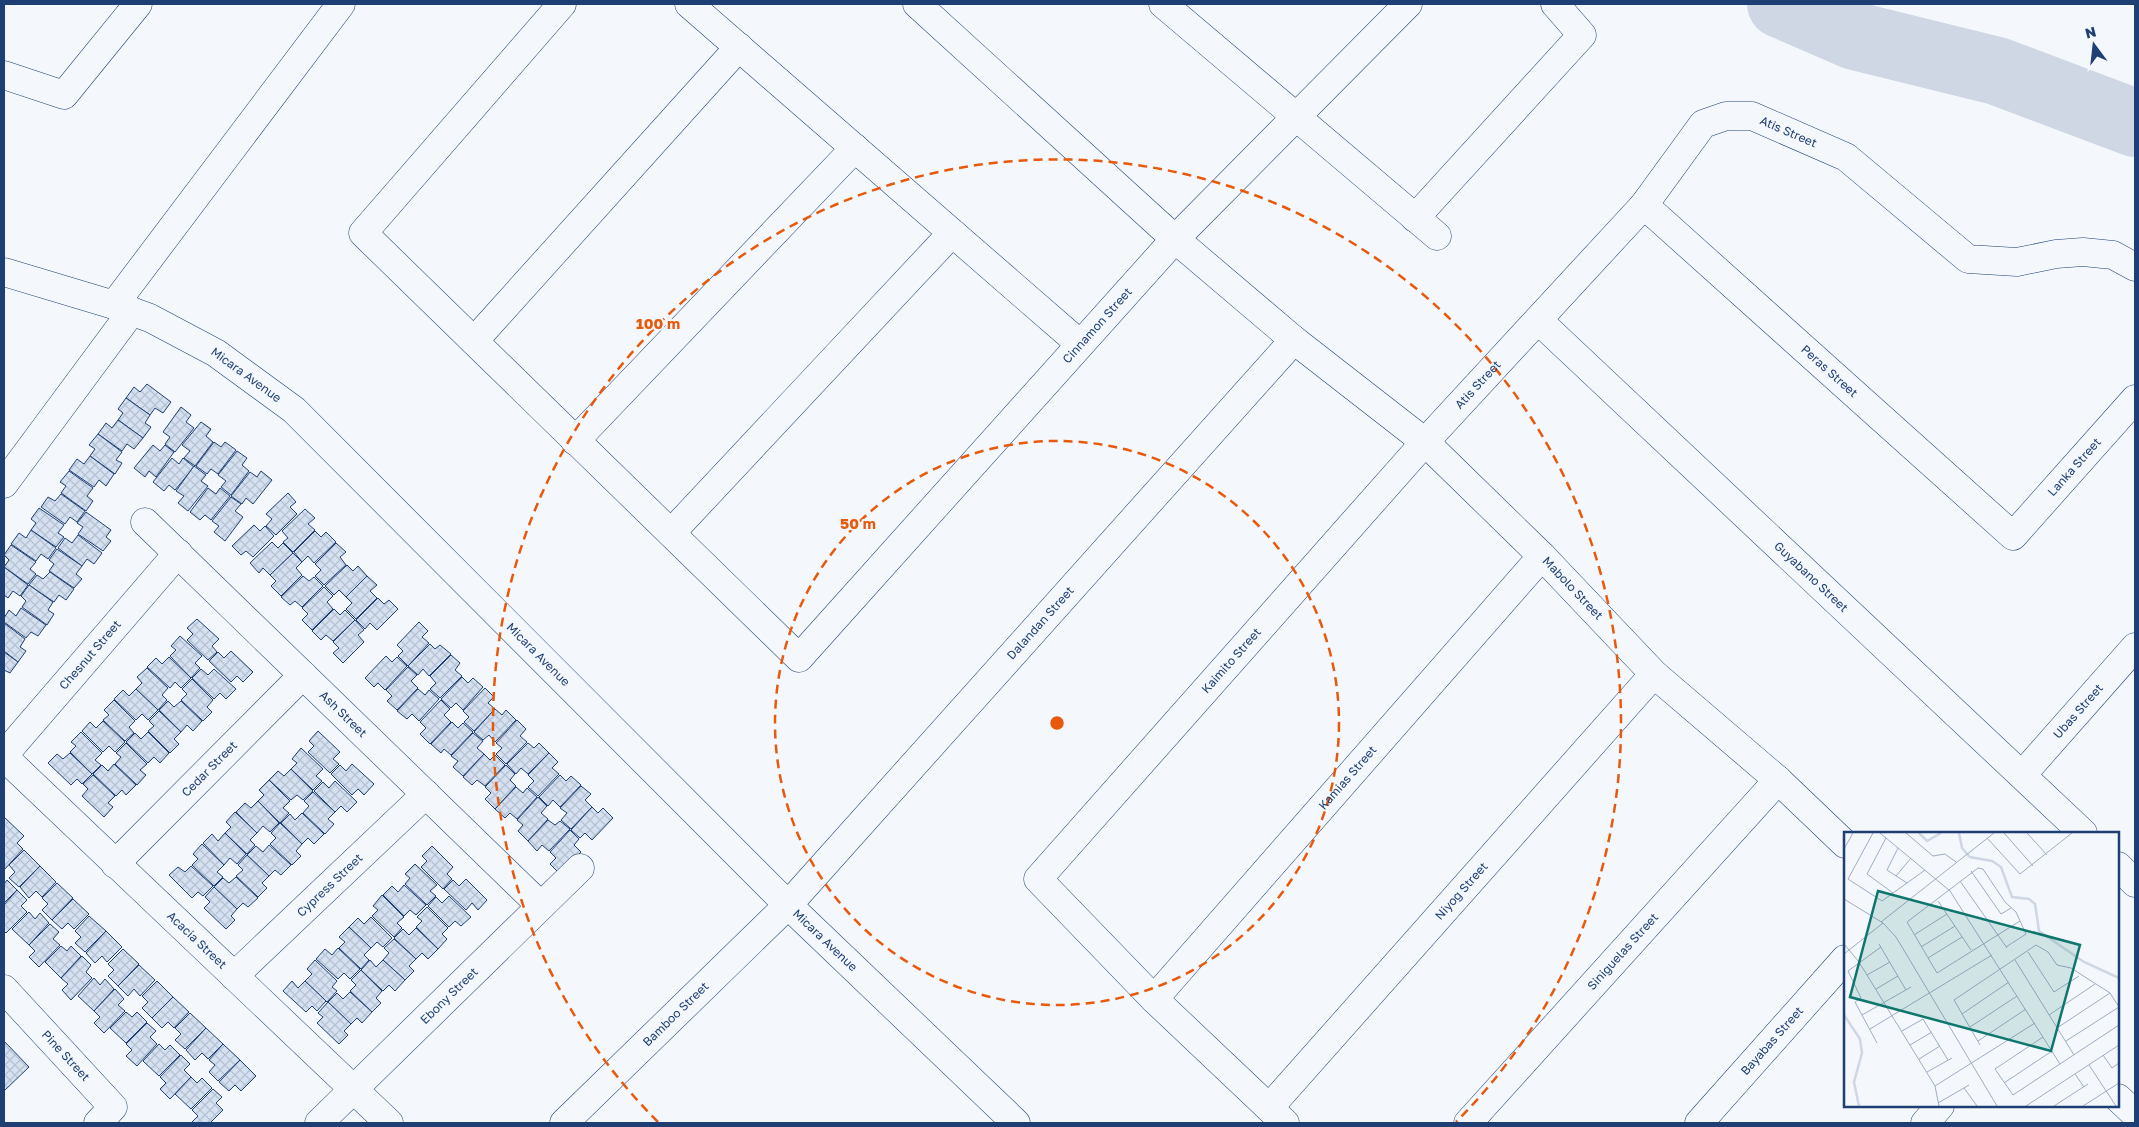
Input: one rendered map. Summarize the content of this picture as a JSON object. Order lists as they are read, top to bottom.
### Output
{
  "streets": {
    "street": [
      "Atis Street",
      "Cinnamon Street",
      "Peras Street",
      "Micara Avenue",
      "Lanka Street",
      "Guyabano Street",
      "Mabolo Street",
      "Dalandan Street",
      "Chesnut Street",
      "Kaimito Street",
      "Ubas Street",
      "Ash Street",
      "Cedar Street",
      "Kamias Street",
      "Cypress Street",
      "Niyog Street",
      "Acacia Street",
      "Siniguelas Street",
      "Ebony Street",
      "Bamboo Street",
      "Bayabas Street",
      "Pine Street"
    ]
  },
  "crossings": [
    ["Atis Street", "Peras Street"],
    ["Atis Street", "Guyabano Street"],
    ["Atis Street", "Mabolo Street"],
    ["Atis Street", "Kaimito Street"],
    ["Cinnamon Street", "Mabolo Street"],
    ["Peras Street", "Lanka Street"],
    ["Micara Avenue", "Dalandan Street"],
    ["Micara Avenue", "Bamboo Street"],
    ["Guyabano Street", "Ubas Street"],
    ["Mabolo Street", "Dalandan Street"],
    ["Mabolo Street", "Kaimito Street"],
    ["Mabolo Street", "Kamias Street"],
    ["Mabolo Street", "Niyog Street"],
    ["Mabolo Street", "Siniguelas Street"],
    ["Dalandan Street", "Bamboo Street"],
    ["Chesnut Street", "Ash Street"],
    ["Chesnut Street", "Acacia Street"],
    ["Kaimito Street", "Kamias Street"],
    ["Ash Street", "Cedar Street"],
    ["Ash Street", "Cypress Street"],
    ["Ash Street", "Ebony Street"],
    ["Cedar Street", "Acacia Street"],
    ["Cypress Street", "Acacia Street"],
    ["Acacia Street", "Ebony Street"]
  ],
  "north": "top",
  "rings": ["100 m", "50 m"]
}
